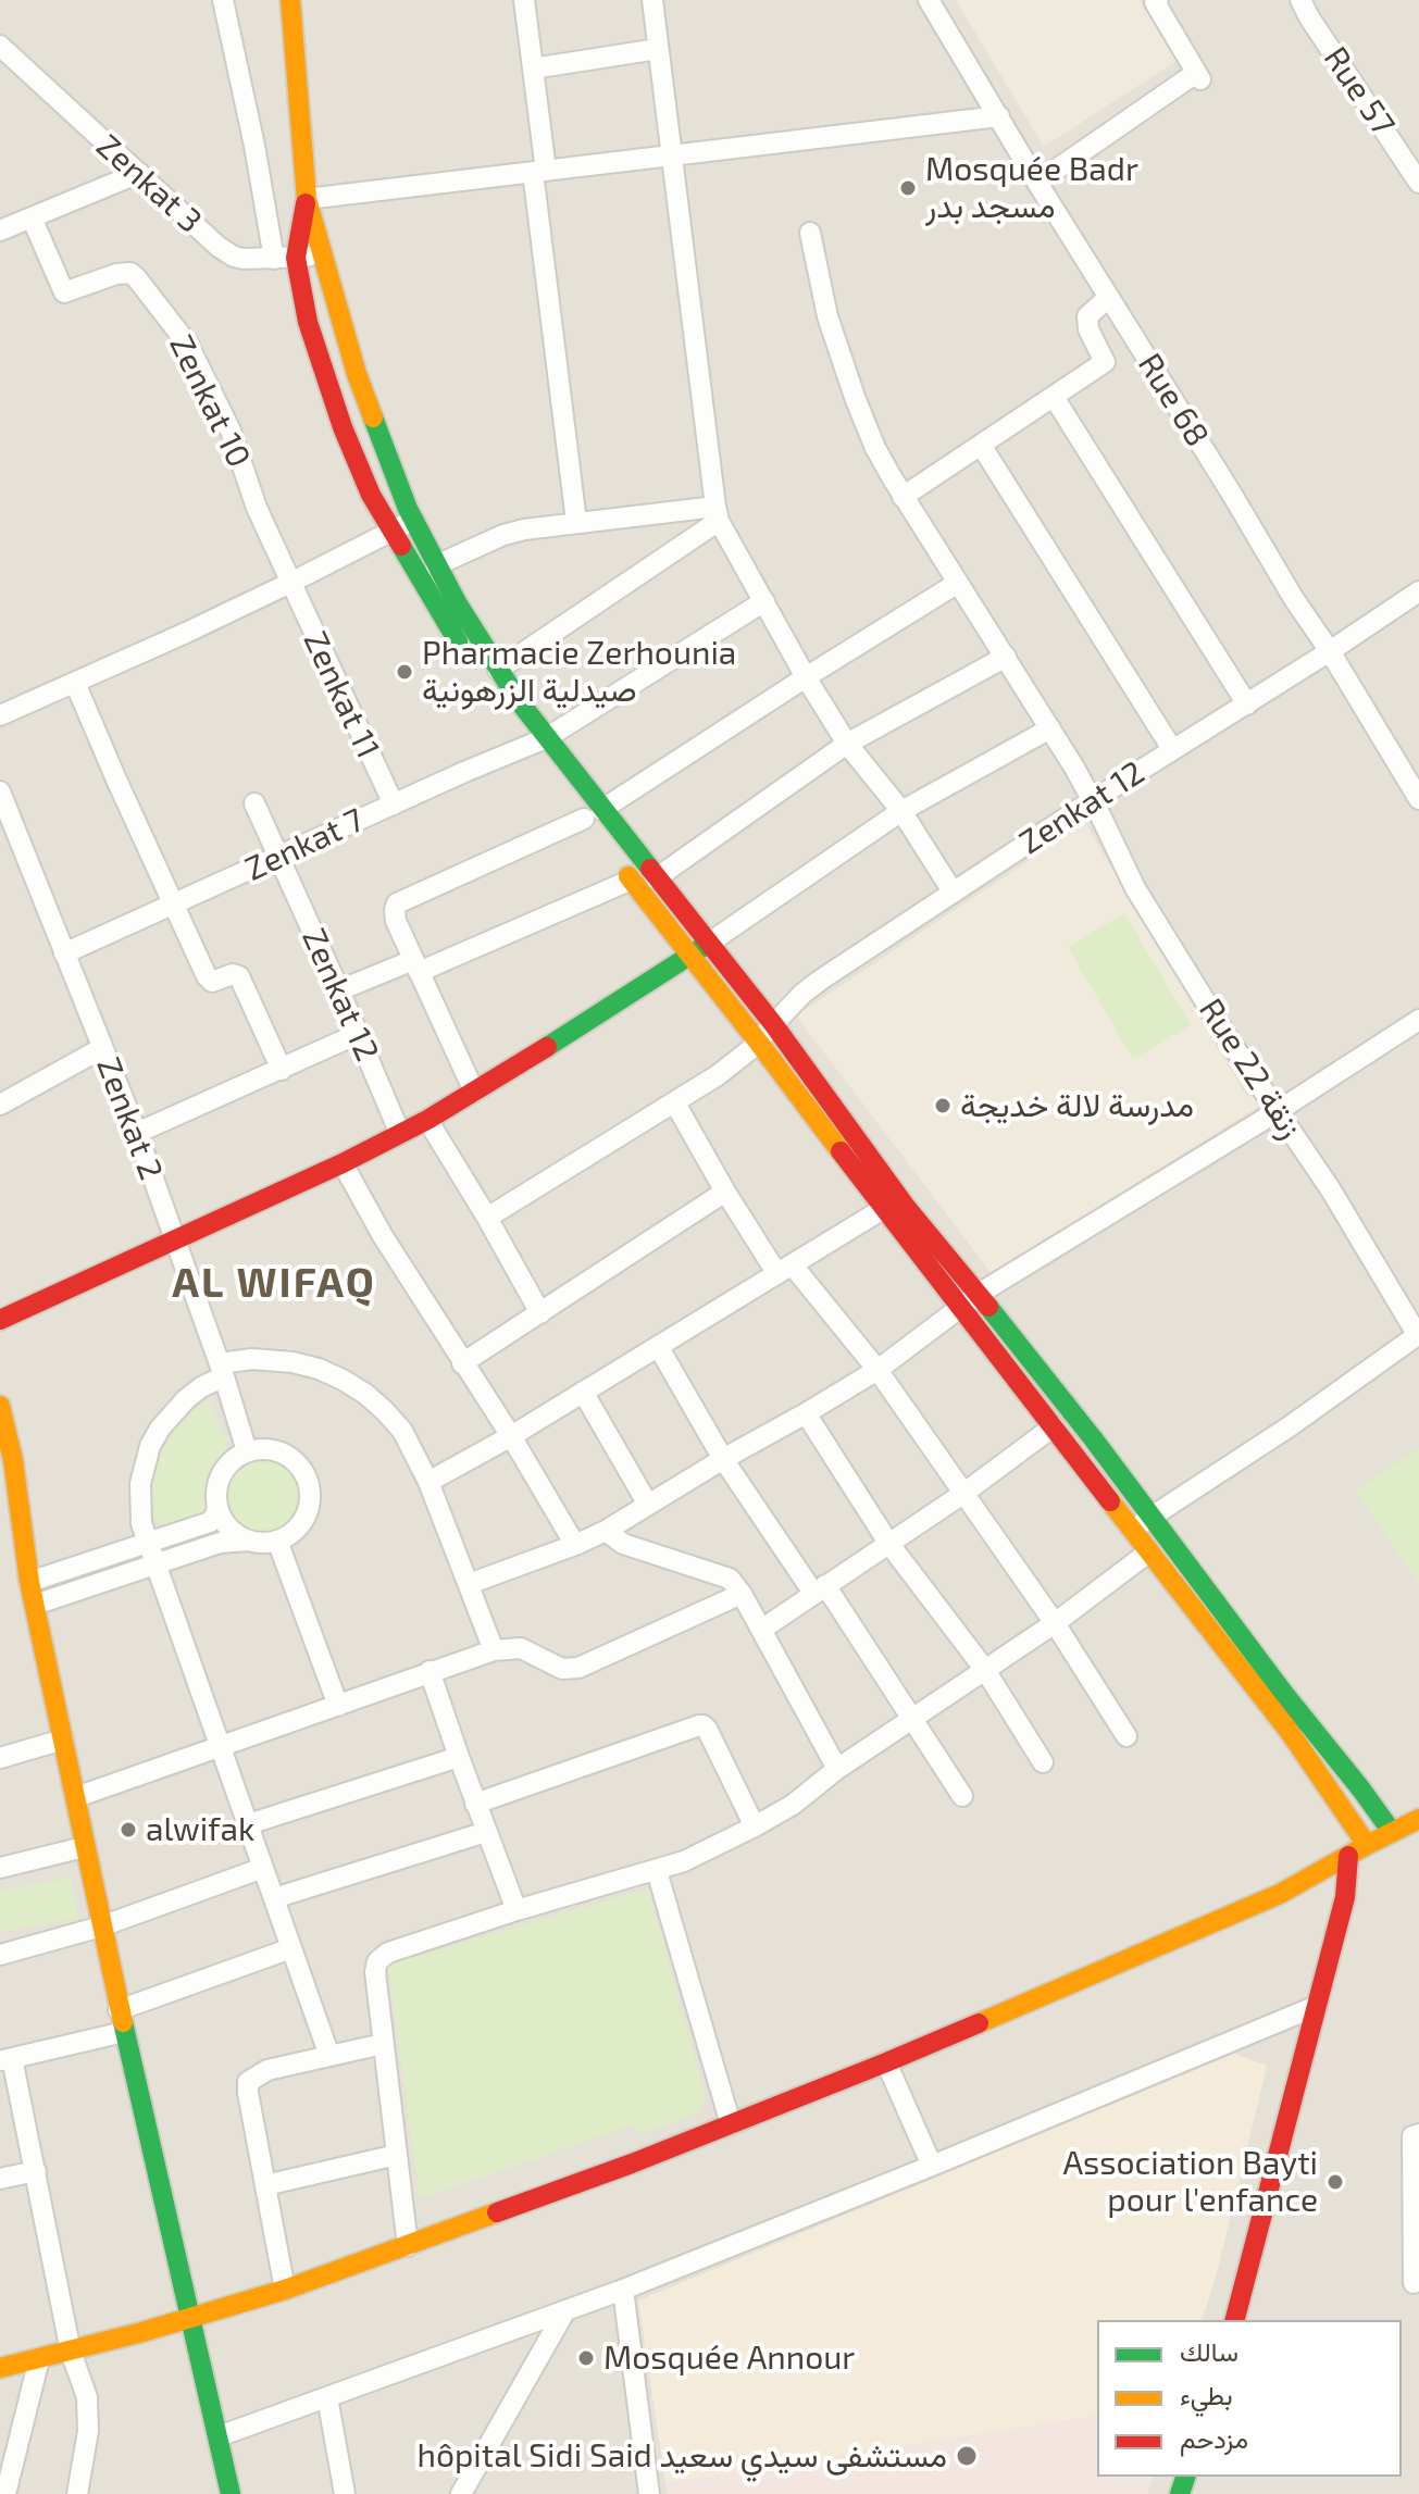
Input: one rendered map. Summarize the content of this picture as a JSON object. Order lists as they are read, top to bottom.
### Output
{
  "streets": {
    "street": [
      "Rue 57",
      "Zenkat 3",
      "Rue 68",
      "Zenkat 10",
      "Zenkat 11",
      "Zenkat 12",
      "Zenkat 7",
      "Rue 22 زنقة",
      "Zenkat 2"
    ]
  },
  "crossings": [
    ["Rue 68", "Zenkat 12"],
    ["Zenkat 10", "Zenkat 11"],
    ["Zenkat 11", "Zenkat 7"],
    ["Zenkat 12", "Zenkat 7"],
    ["Zenkat 12", "Rue 22 زنقة"],
    ["Zenkat 7", "Zenkat 2"]
  ],
  "districts": ["AL WIFAQ"],
  "places": [
    "Mosquée Badr مسجد بدر",
    "Pharmacie Zerhounia صيدلية الزرهونية",
    "مدرسة لالة خديجة",
    "alwifak",
    "Association Bayti pour l'enfance",
    "Mosquée Annour",
    "hôpital Sidi Said مستشفى سيدي سعيد"
  ],
  "legend": ["سالك", "بطيء", "مزدحم"]
}
